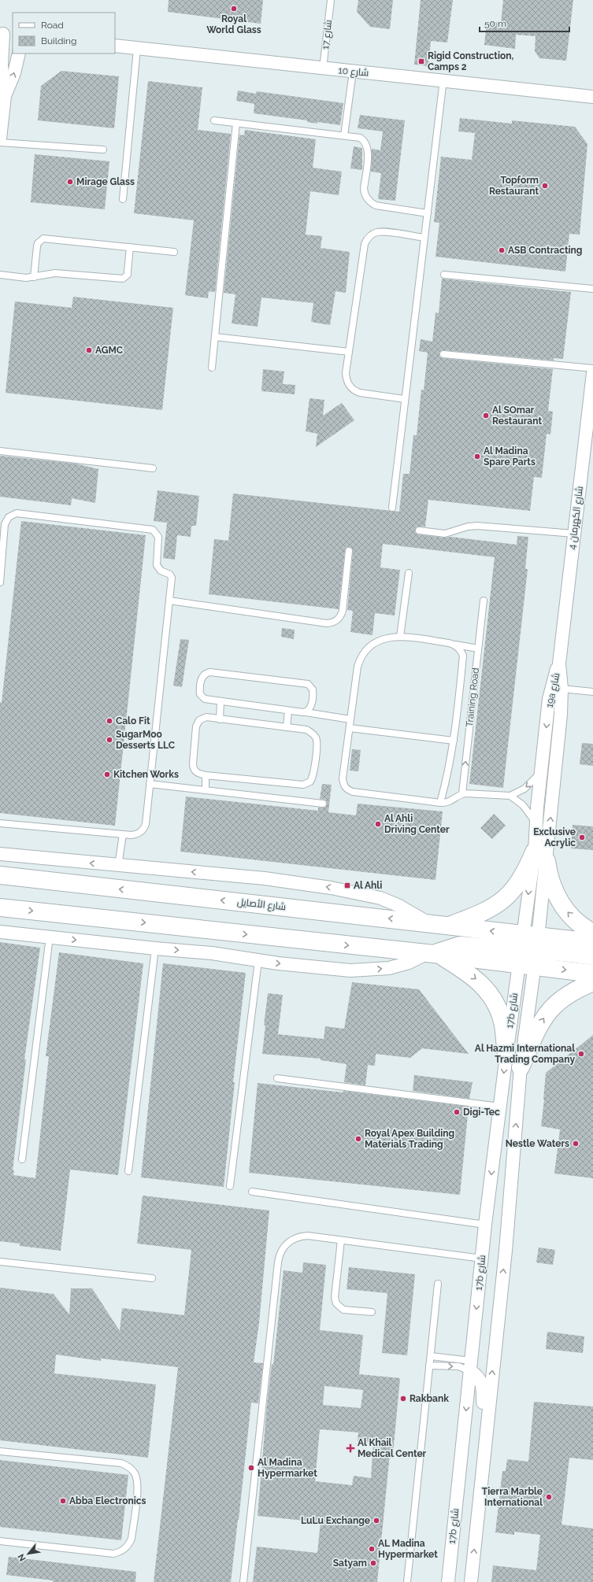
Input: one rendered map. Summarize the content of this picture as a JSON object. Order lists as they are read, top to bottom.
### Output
{
  "streets": {
    "main road": ["شارع الأصايل"],
    "street": [
      "شارع 10",
      "شارع الكهرمان 4",
      "19a شارع",
      "17b شارع"
    ],
    "lane": ["شارع 17", "Training Road"]
  },
  "crossings": [
    ["شارع 17", "شارع 10"],
    ["شارع الكهرمان 4", "19a شارع"],
    ["19a شارع", "شارع الأصايل"],
    ["19a شارع", "17b شارع"],
    ["شارع الأصايل", "17b شارع"]
  ],
  "places": {
    "other": [
      "Royal World Glass",
      "Mirage Glass",
      "Topform Restaurant",
      "ASB Contracting",
      "AGMC",
      "Al SOmar Restaurant",
      "Al Madina Spare Parts",
      "Calo Fit",
      "SugarMoo Desserts LLC",
      "Kitchen Works",
      "Al Ahli Driving Center",
      "Exclusive Acrylic",
      "Al Hazmi International Trading Company",
      "Digi-Tec",
      "Royal Apex Building Materials Trading",
      "Nestle Waters",
      "Rakbank",
      "Al Madina Hypermarket",
      "Tierra Marble International",
      "Abba Electronics",
      "LuLu Exchange",
      "AL Madina Hypermarket",
      "Satyam"
    ],
    "transit": ["Rigid Construction, Camps 2", "Al Ahli"],
    "health": ["Al Khail Medical Center"]
  },
  "legend": ["Road", "Building"],
  "scale_bar": "50 m",
  "north": "bottom left"
}
